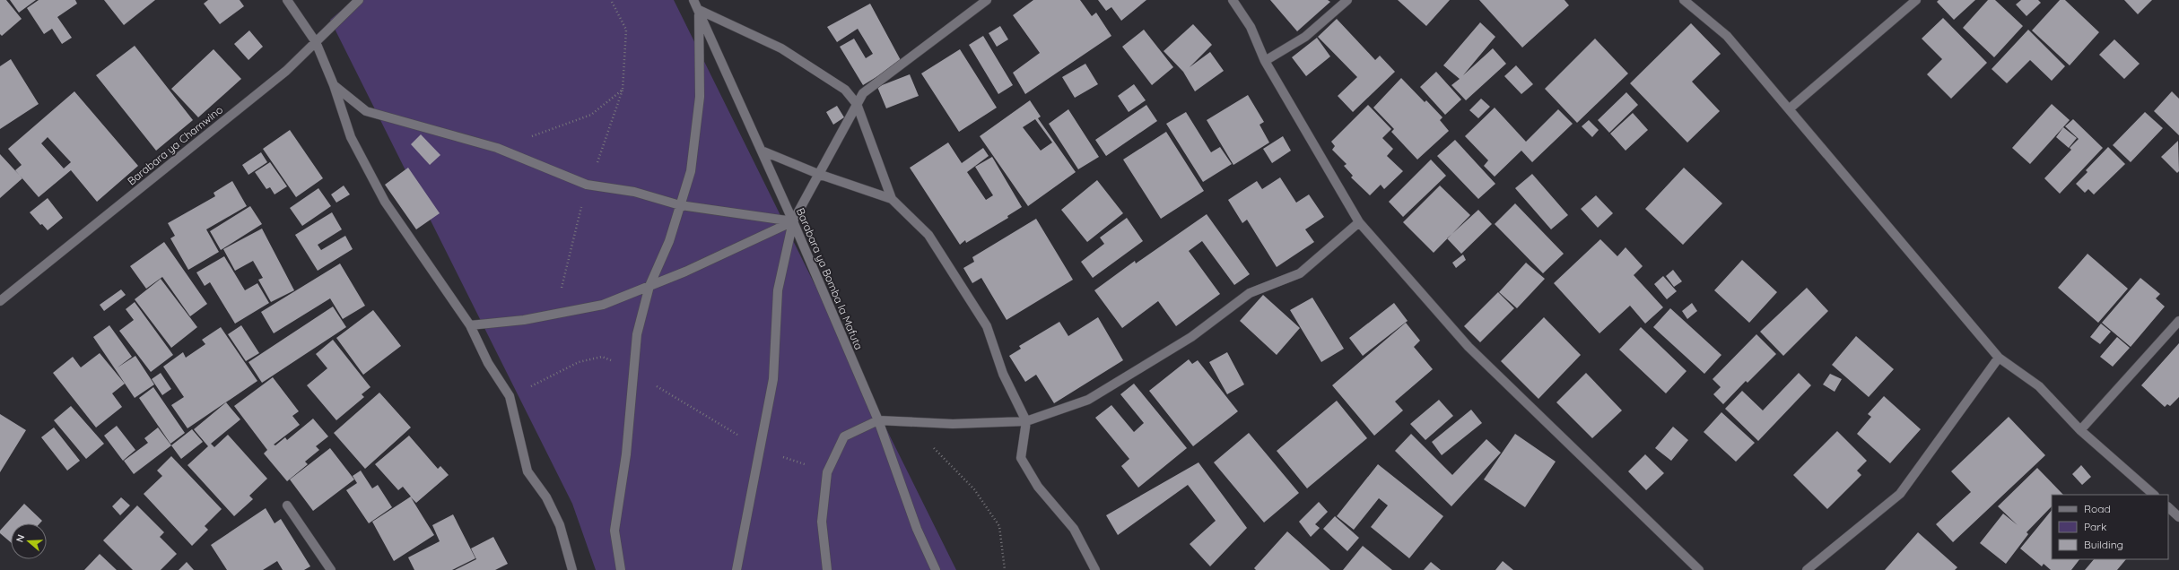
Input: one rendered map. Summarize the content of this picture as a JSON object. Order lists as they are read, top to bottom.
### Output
{
  "streets": {
    "street": ["Barabara ya Chamwino", "Barabara ya Bomba la Mafuta"]
  },
  "legend": ["Road", "Park", "Building"],
  "north": "left"
}
